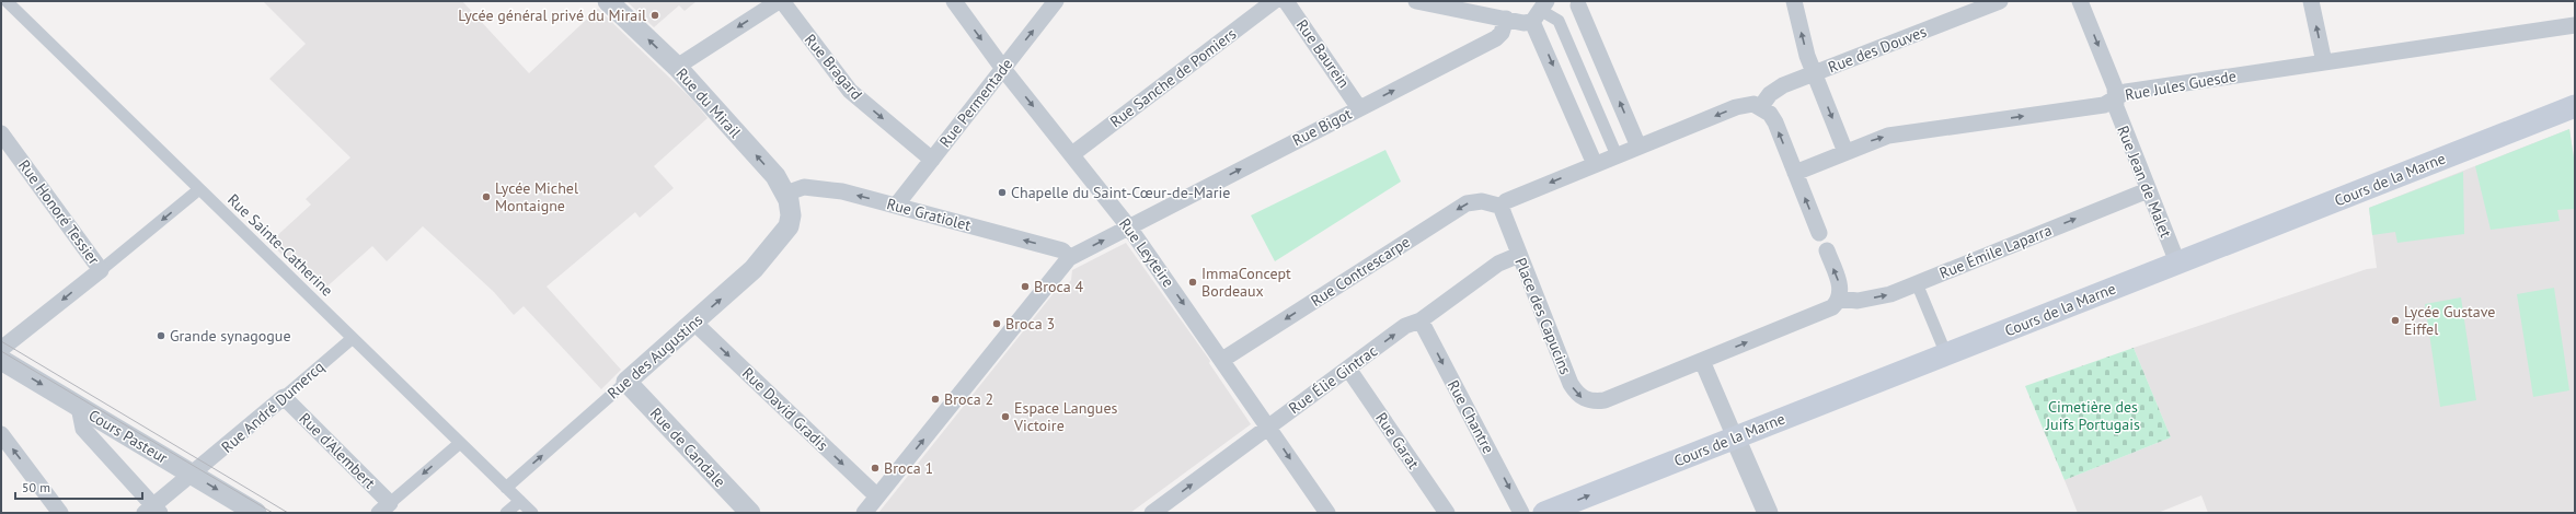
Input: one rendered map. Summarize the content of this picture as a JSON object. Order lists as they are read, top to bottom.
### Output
{
  "streets": {
    "main road": ["Cours de la Marne"],
    "street": [
      "Rue des Douves",
      "Rue Baurein",
      "Rue Bragard",
      "Rue Sanche de Pomiers",
      "Rue Jules Guesde",
      "Rue du Mirail",
      "Rue Permentade",
      "Rue Bigot",
      "Rue Jean de Malet",
      "Rue Honoré Tessier",
      "Rue Gratiolet",
      "Rue Sainte-Catherine",
      "Rue Émile Laparra",
      "Rue Leyteire",
      "Rue Contrescarpe",
      "Place des Capucins",
      "Rue des Augustins",
      "Rue Élie Gintrac",
      "Rue André Dumercq",
      "Rue David Gradis",
      "Rue Chantre",
      "Cours Pasteur",
      "Rue Garat",
      "Rue de Candale",
      "Rue d'Alembert"
    ]
  },
  "crossings": [
    ["Rue Baurein", "Rue Bigot"],
    ["Rue Bragard", "Rue Permentade"],
    ["Rue Sanche de Pomiers", "Rue Leyteire"],
    ["Rue Jules Guesde", "Rue Jean de Malet"],
    ["Rue du Mirail", "Rue Gratiolet"],
    ["Rue du Mirail", "Rue des Augustins"],
    ["Rue Permentade", "Rue Gratiolet"],
    ["Rue Permentade", "Rue Leyteire"],
    ["Rue Bigot", "Rue Gratiolet"],
    ["Rue Bigot", "Rue Leyteire"],
    ["Cours de la Marne", "Rue Jean de Malet"],
    ["Rue Jean de Malet", "Rue Émile Laparra"],
    ["Rue Sainte-Catherine", "Rue des Augustins"],
    ["Rue Sainte-Catherine", "Rue André Dumercq"],
    ["Rue Émile Laparra", "Place des Capucins"],
    ["Rue Leyteire", "Rue Contrescarpe"],
    ["Rue Leyteire", "Rue Élie Gintrac"],
    ["Rue Contrescarpe", "Place des Capucins"],
    ["Place des Capucins", "Rue Élie Gintrac"],
    ["Rue des Augustins", "Rue David Gradis"],
    ["Rue des Augustins", "Rue de Candale"],
    ["Rue Élie Gintrac", "Rue Chantre"],
    ["Rue Élie Gintrac", "Rue Garat"],
    ["Rue André Dumercq", "Cours Pasteur"],
    ["Rue André Dumercq", "Rue d'Alembert"]
  ],
  "one_way": [
    "Rue Bragard",
    "Rue du Mirail",
    "Rue Bigot",
    "Rue Jean de Malet",
    "Rue Gratiolet",
    "Rue Émile Laparra",
    "Rue Leyteire",
    "Rue Contrescarpe",
    "Rue des Augustins",
    "Rue Élie Gintrac",
    "Rue David Gradis",
    "Rue Chantre"
  ],
  "parks": ["Cimetière des Juifs Portugais"],
  "places": [
    "Lycée général privé du Mirail",
    "Chapelle du Saint-Cœur-de-Marie",
    "Lycée Michel Montaigne",
    "ImmaConcept Bordeaux",
    "Broca 4",
    "Lycée Gustave Eiffel",
    "Broca 3",
    "Grande synagogue",
    "Broca 2",
    "Espace Langues Victoire",
    "Broca 1"
  ],
  "scale_bar": "50 m"
}
